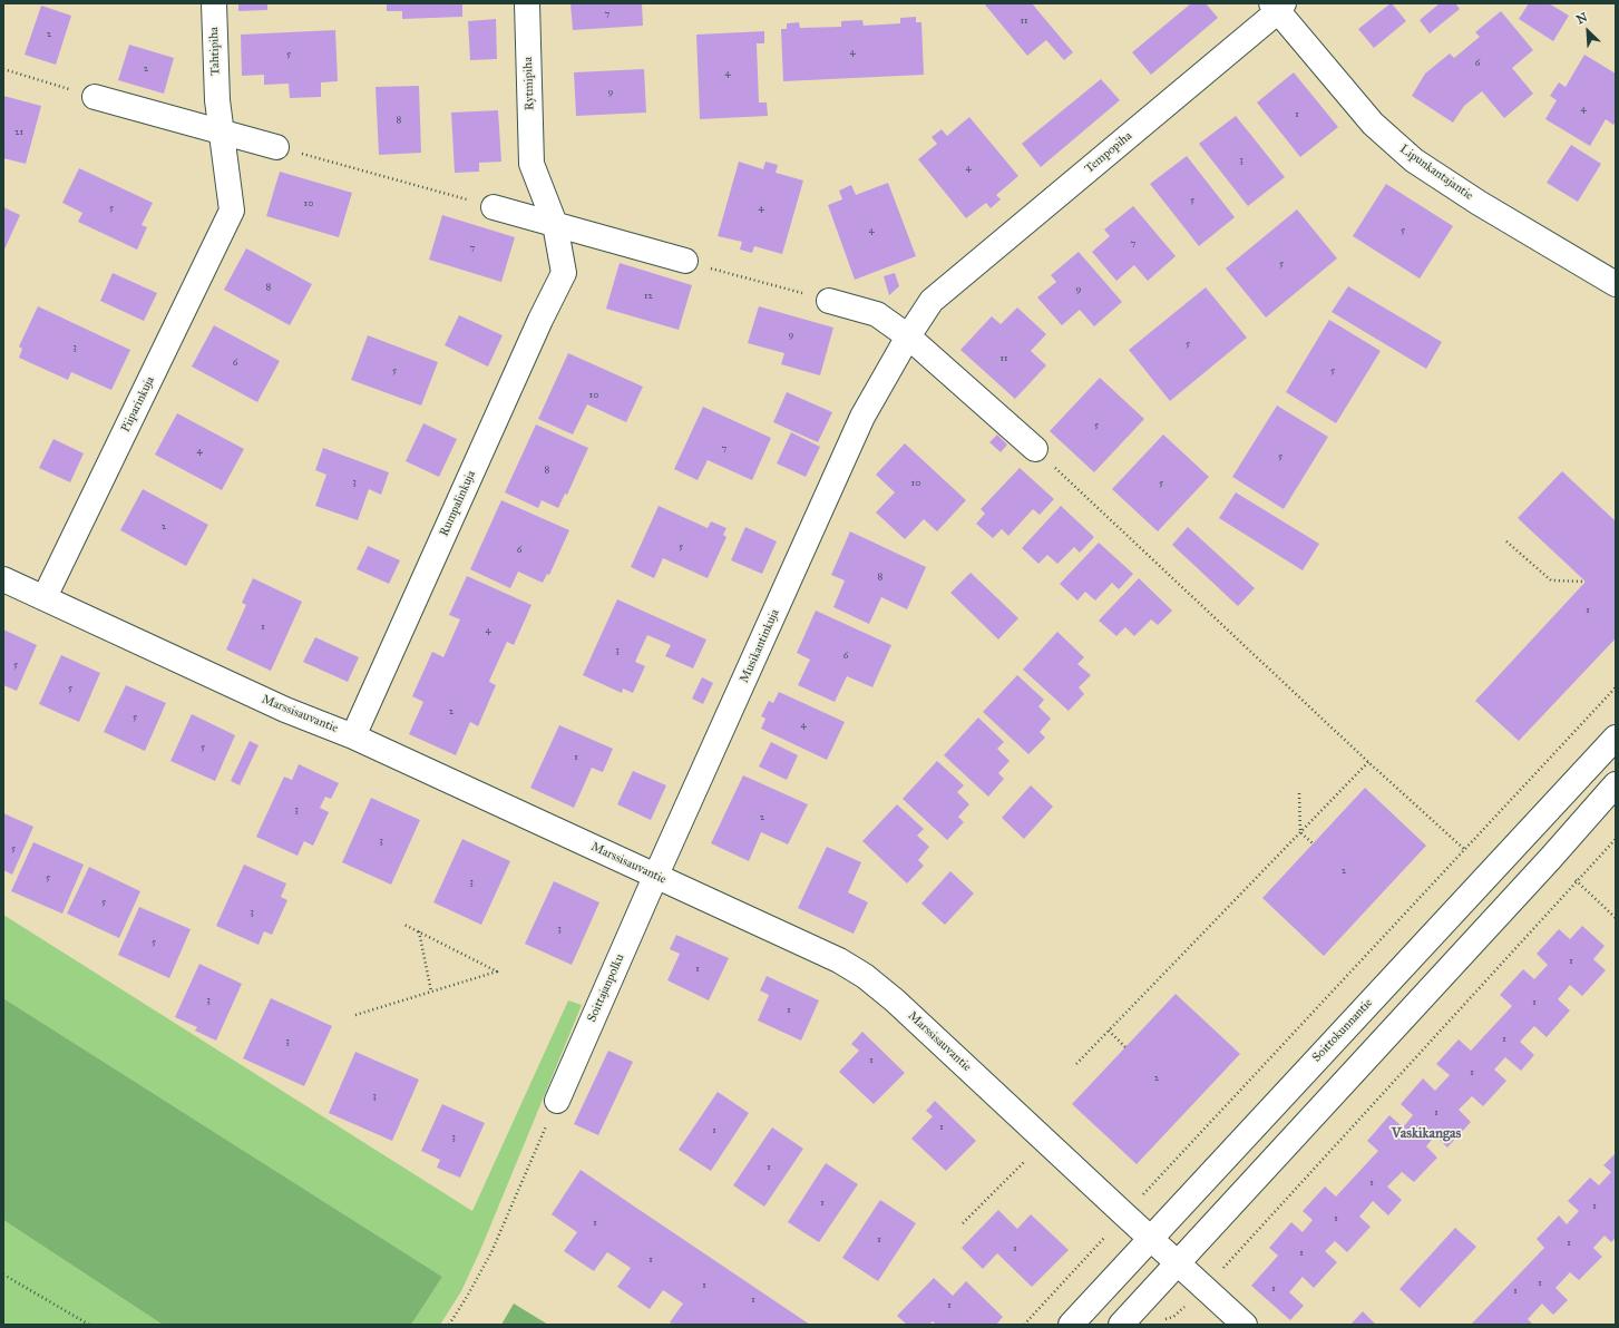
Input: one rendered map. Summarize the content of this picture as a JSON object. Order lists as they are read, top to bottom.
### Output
{
  "streets": {
    "street": [
      "Tahtipiha",
      "Rytmipiha",
      "Tempopiha",
      "Lipunkantajantie",
      "Piiparinkuja",
      "Rumpalinkuja",
      "Musikantinkuja",
      "Marssisauvantie",
      "Soittajanpolku",
      "Soittokunnantie"
    ]
  },
  "crossings": [
    ["Tahtipiha", "Piiparinkuja"],
    ["Rytmipiha", "Rumpalinkuja"],
    ["Tempopiha", "Lipunkantajantie"],
    ["Tempopiha", "Musikantinkuja"],
    ["Piiparinkuja", "Marssisauvantie"],
    ["Rumpalinkuja", "Marssisauvantie"],
    ["Musikantinkuja", "Marssisauvantie"],
    ["Musikantinkuja", "Soittajanpolku"],
    ["Marssisauvantie", "Soittajanpolku"],
    ["Marssisauvantie", "Soittokunnantie"]
  ],
  "districts": ["Vaskikangas"],
  "house_numbers": [
    "7",
    "11",
    "2",
    "4",
    "5",
    "6",
    "2",
    "4",
    "9",
    "4",
    "1",
    "8",
    "21",
    "3",
    "4",
    "5",
    "10",
    "5",
    "4",
    "4",
    "5",
    "7",
    "7",
    "5",
    "8",
    "9",
    "12",
    "9",
    "5",
    "3",
    "11",
    "6",
    "5",
    "5",
    "10",
    "5",
    "7",
    "4",
    "5",
    "8",
    "3",
    "10",
    "5",
    "2",
    "5",
    "6",
    "8",
    "1",
    "1",
    "4",
    "3",
    "6",
    "5",
    "5",
    "2",
    "5",
    "4",
    "5",
    "1",
    "3",
    "2",
    "3",
    "5",
    "2",
    "5",
    "3",
    "5",
    "3",
    "3",
    "5",
    "1",
    "1",
    "3",
    "1",
    "1",
    "1",
    "3",
    "1",
    "1",
    "2",
    "3",
    "1",
    "1",
    "1",
    "3",
    "1",
    "1",
    "1",
    "1",
    "1",
    "1",
    "1",
    "1",
    "1",
    "1",
    "1",
    "1",
    "1",
    "1",
    "1",
    "1",
    "1"
  ],
  "north": "top left"
}
